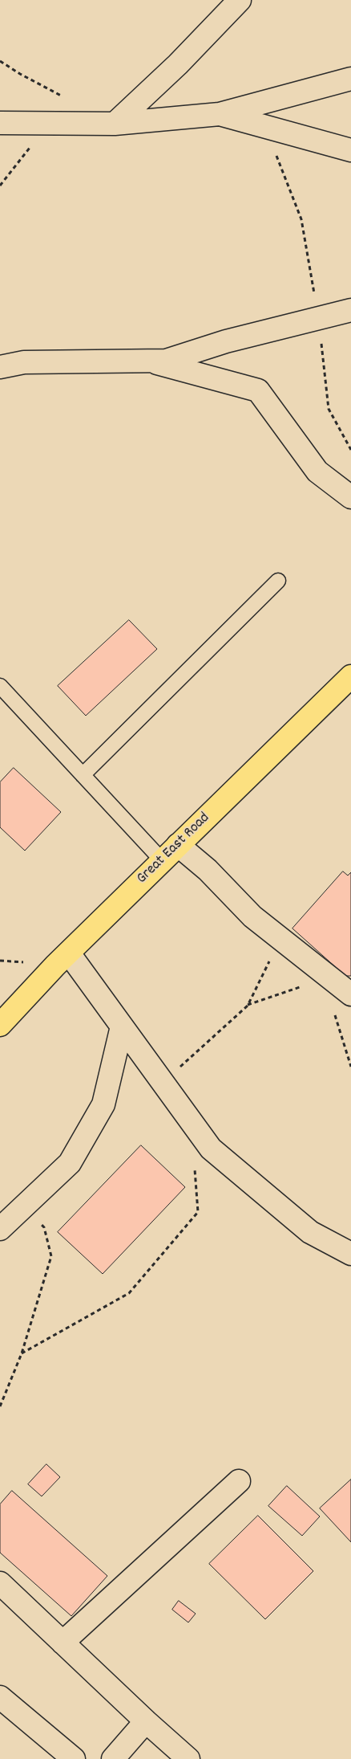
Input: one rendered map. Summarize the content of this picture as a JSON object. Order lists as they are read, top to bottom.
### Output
{
  "streets": {
    "highway": ["Great East Road"]
  }
}
